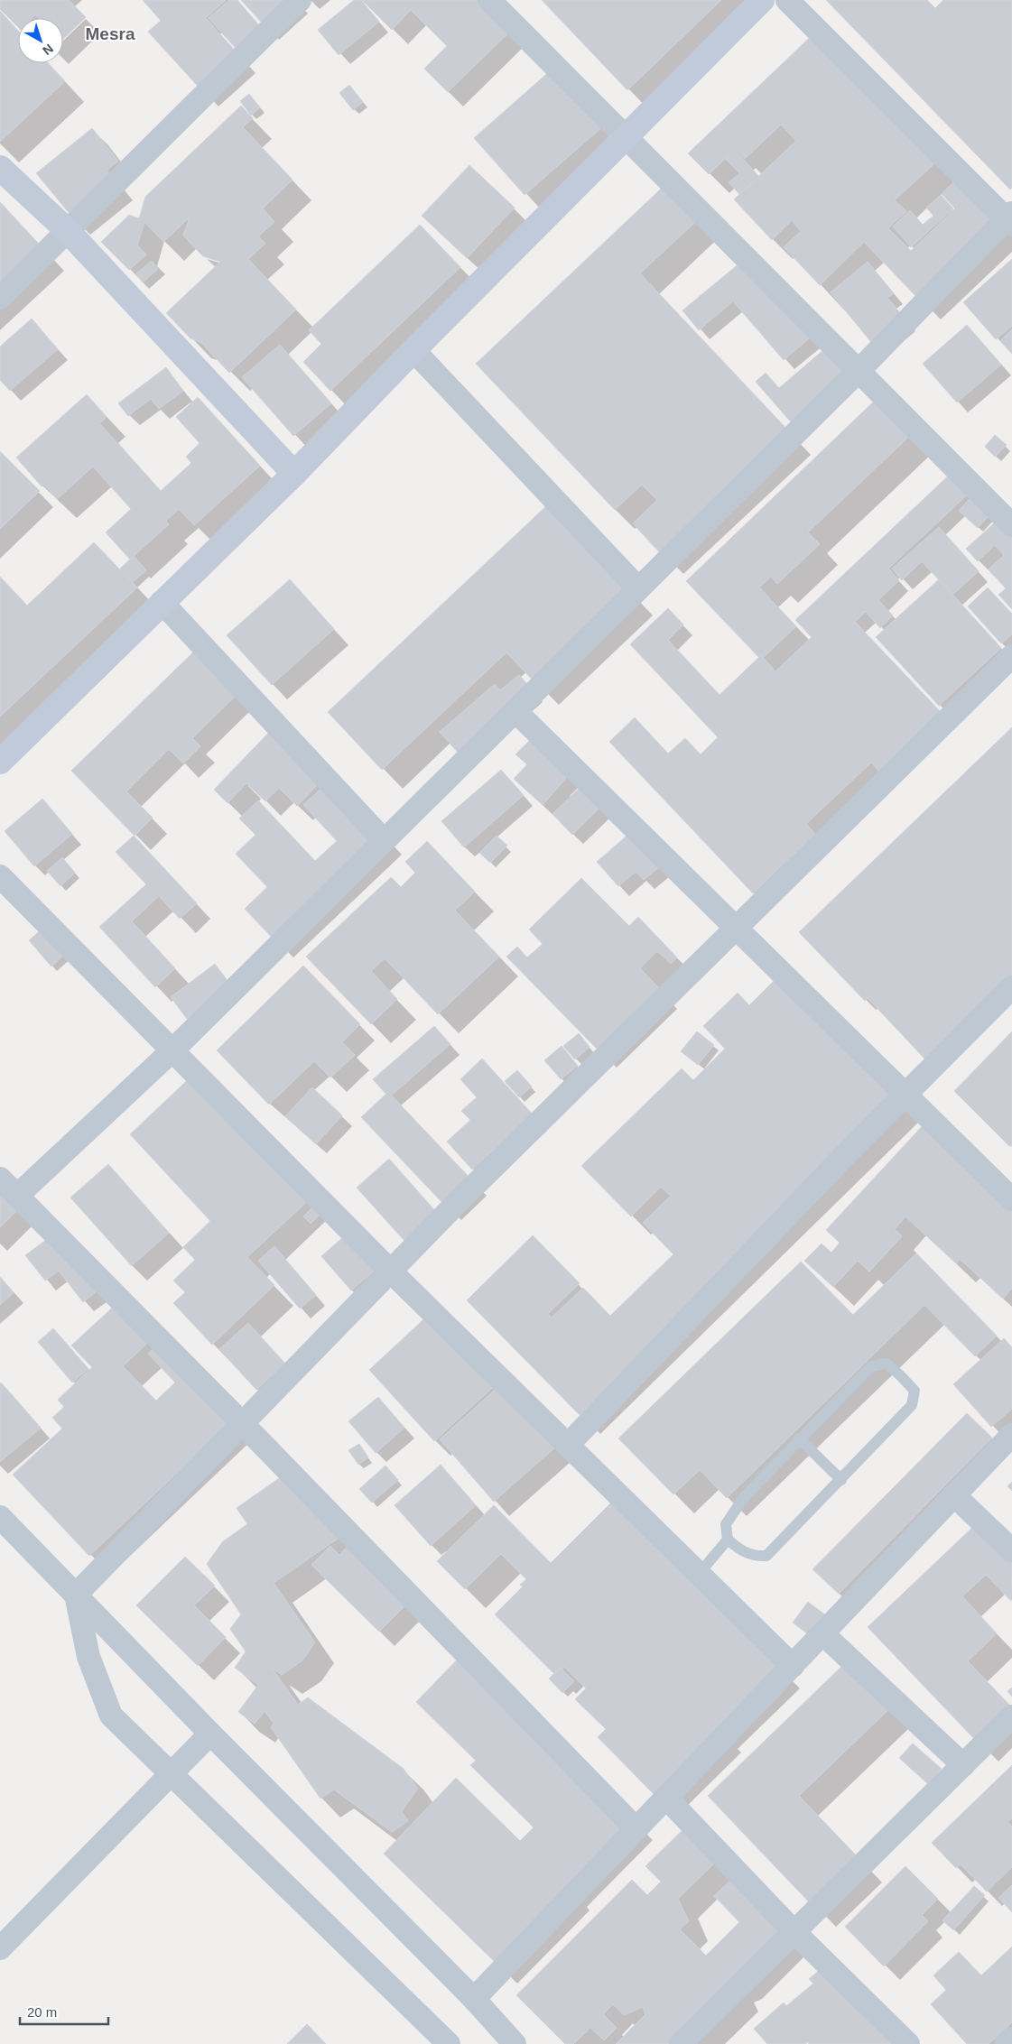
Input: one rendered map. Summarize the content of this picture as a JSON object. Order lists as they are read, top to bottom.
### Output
{
  "districts": ["Mesra"],
  "scale_bar": "20 m",
  "north": "bottom right"
}
